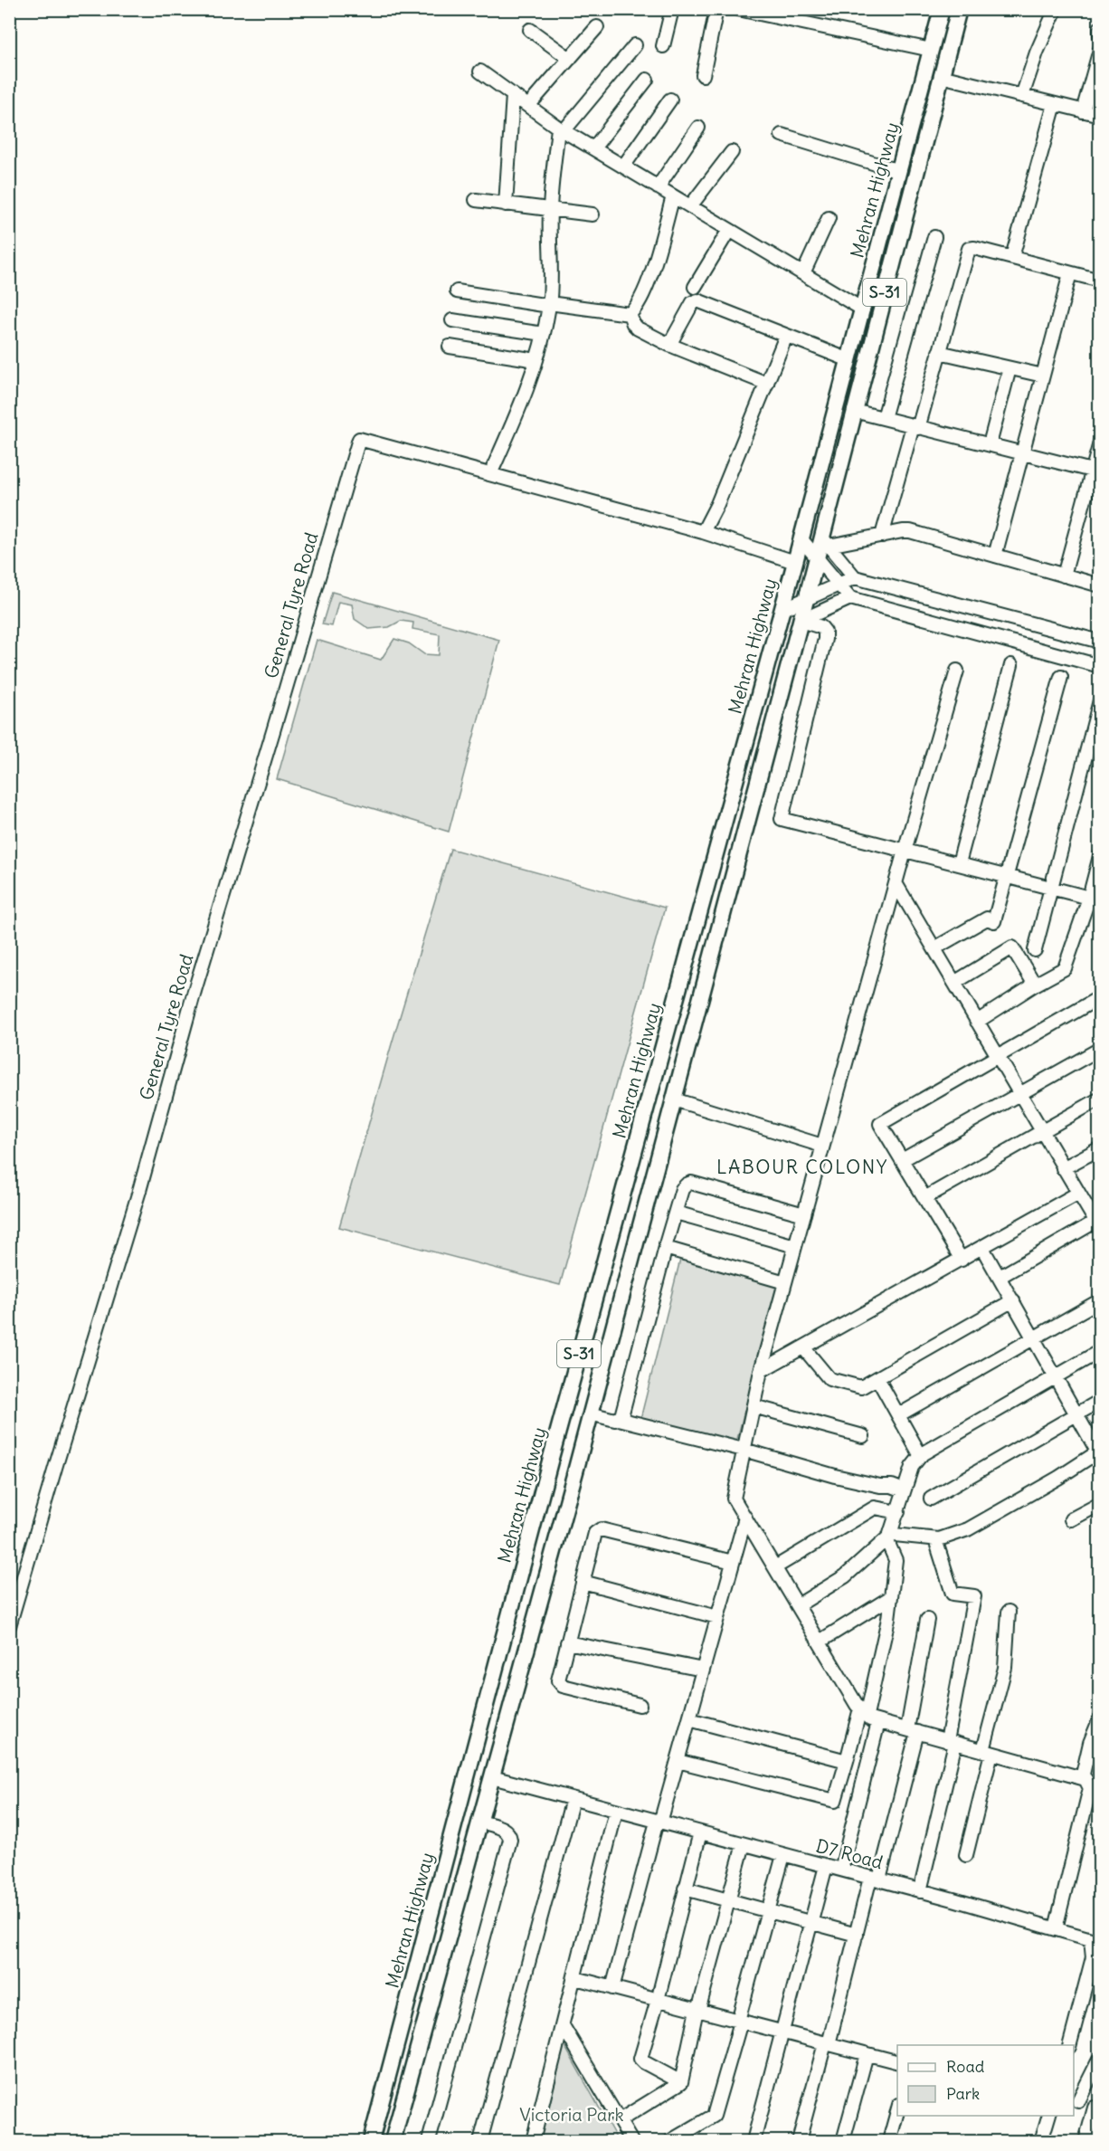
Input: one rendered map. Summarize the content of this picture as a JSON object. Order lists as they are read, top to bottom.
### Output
{
  "streets": {
    "main road": ["Mehran Highway", "S-31"],
    "street": ["General Tyre Road", "D7 Road"]
  },
  "crossings": [
    ["Mehran Highway", "D7 Road"]
  ],
  "districts": ["LABOUR COLONY"],
  "parks": ["Victoria Park"],
  "legend": ["Road", "Park"]
}
